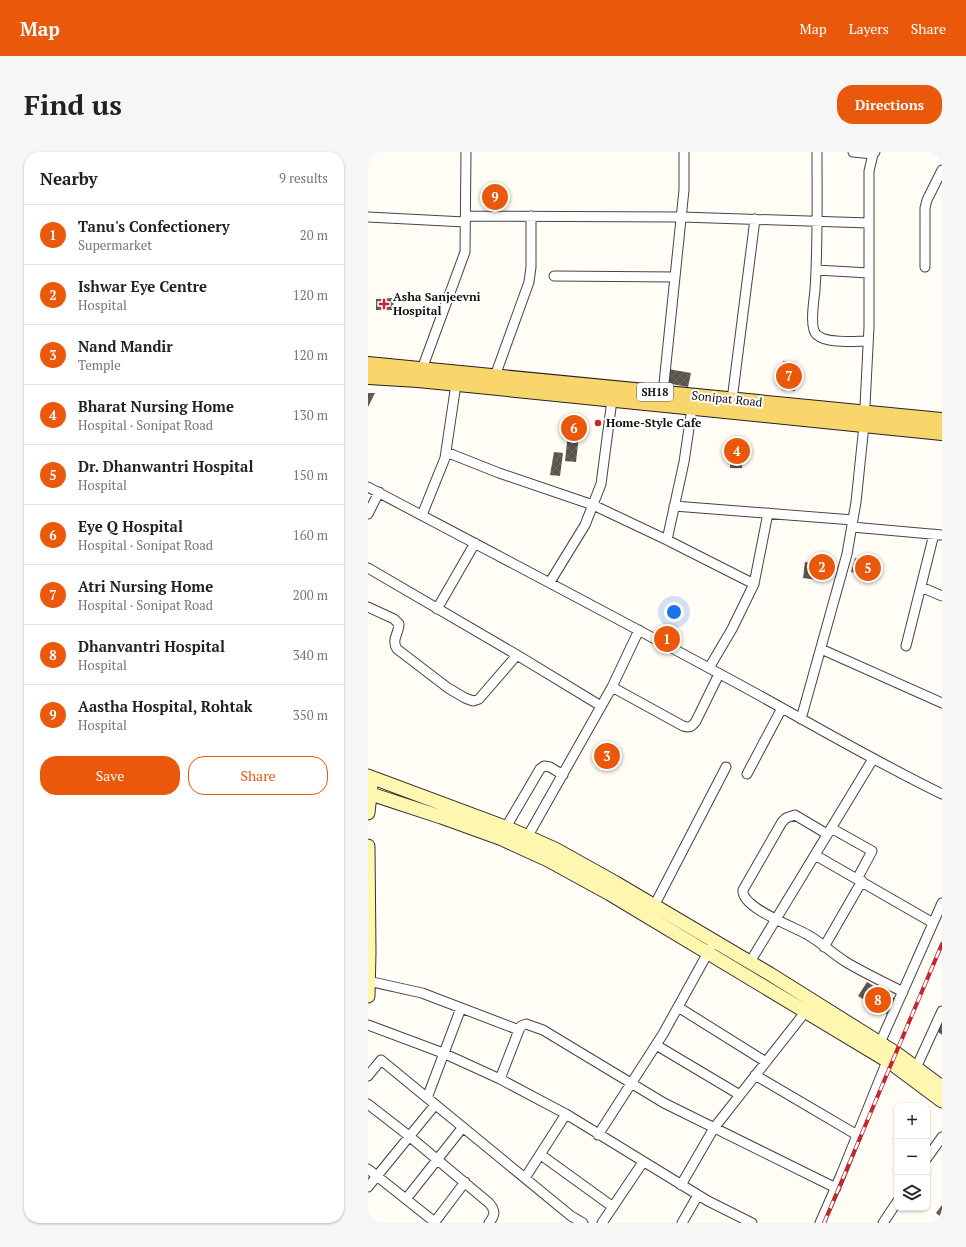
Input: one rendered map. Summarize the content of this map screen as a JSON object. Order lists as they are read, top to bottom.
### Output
{
  "streets": {
    "main road": ["SH18", "Sonipat Road"]
  },
  "places": {
    "health": ["Asha Sanjeevni Hospital"],
    "other": ["Home-Style Cafe"]
  },
  "page": {
    "header": "Map",
    "nav": ["Map", "Layers", "Share"],
    "buttons": [
      "Directions",
      ["Save", "Share"]
    ],
    "title": "Find us",
    "heading": ["Nearby", "9 results"],
    "pins": [
      "9",
      "7",
      "6",
      "4",
      "2",
      "5",
      "1",
      "3",
      "8"
    ],
    "list": [
      {
        "mark": "1",
        "name": "Tanu's Confectionery",
        "note": "Supermarket",
        "value": "20 m"
      },
      {
        "mark": "2",
        "name": "Ishwar Eye Centre",
        "note": "Hospital",
        "value": "120 m"
      },
      {
        "mark": "3",
        "name": "Nand Mandir",
        "note": "Temple",
        "value": "120 m"
      },
      {
        "mark": "4",
        "name": "Bharat Nursing Home",
        "note": "Hospital · Sonipat Road",
        "value": "130 m"
      },
      {
        "mark": "5",
        "name": "Dr. Dhanwantri Hospital",
        "note": "Hospital",
        "value": "150 m"
      },
      {
        "mark": "6",
        "name": "Eye Q Hospital",
        "note": "Hospital · Sonipat Road",
        "value": "160 m"
      },
      {
        "mark": "7",
        "name": "Atri Nursing Home",
        "note": "Hospital · Sonipat Road",
        "value": "200 m"
      },
      {
        "mark": "8",
        "name": "Dhanvantri Hospital",
        "note": "Hospital",
        "value": "340 m"
      },
      {
        "mark": "9",
        "name": "Aastha Hospital, Rohtak",
        "note": "Hospital",
        "value": "350 m"
      }
    ],
    "map_buttons": ["+", "−"]
  }
}
